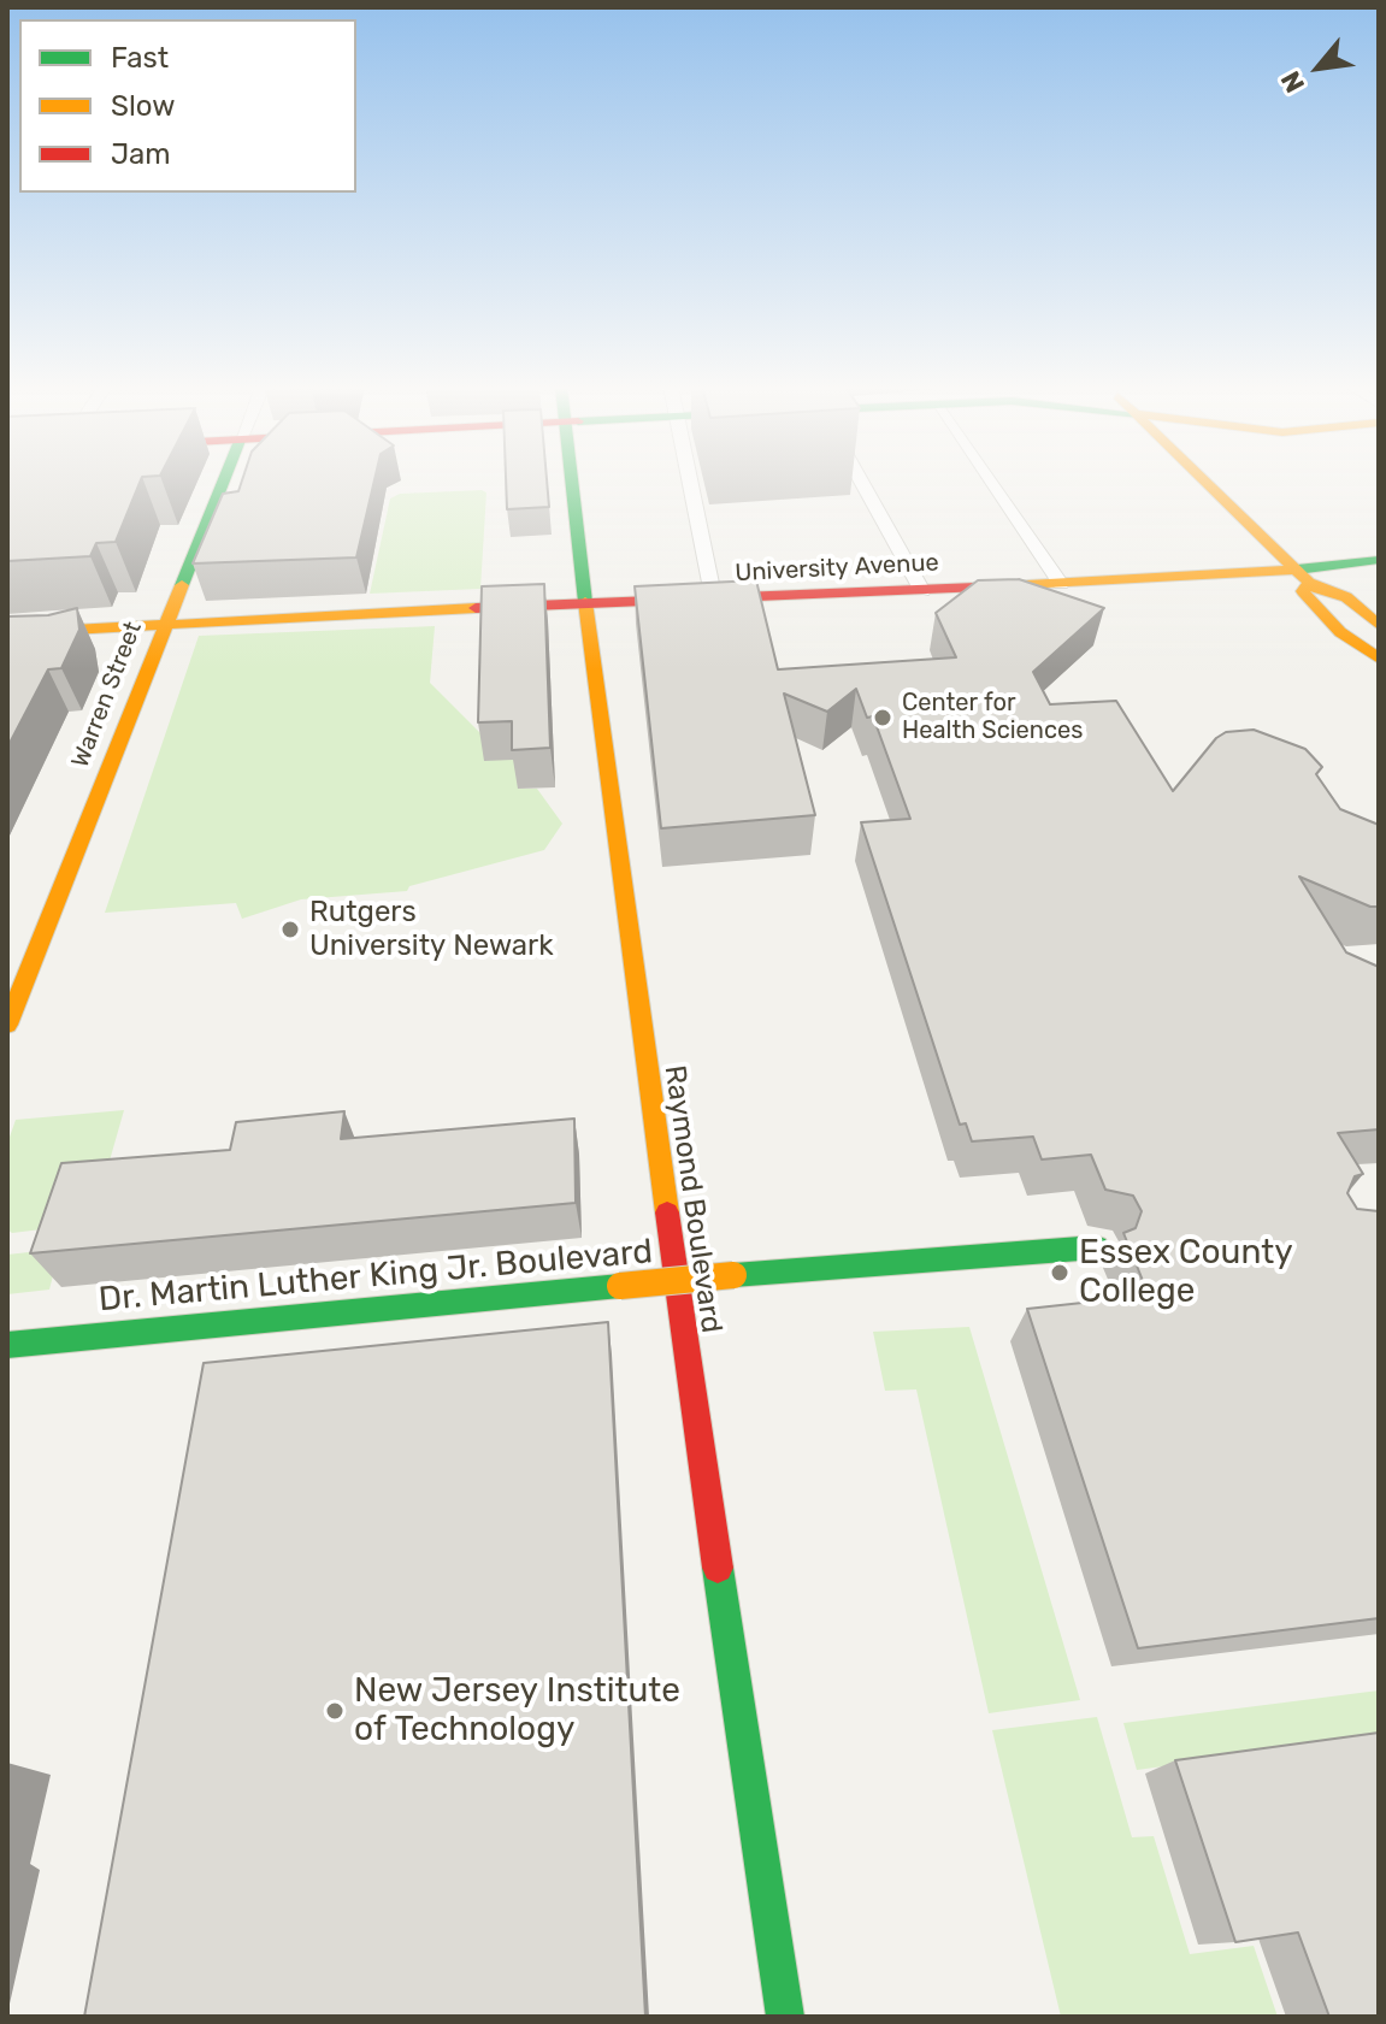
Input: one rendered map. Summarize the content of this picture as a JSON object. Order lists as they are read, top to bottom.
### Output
{
  "streets": {
    "main road": [
      "University Avenue",
      "Warren Street",
      "Raymond Boulevard",
      "Dr. Martin Luther King Jr. Boulevard"
    ]
  },
  "crossings": [
    ["University Avenue", "Warren Street"],
    ["University Avenue", "Raymond Boulevard"]
  ],
  "places": [
    "Center for Health Sciences",
    "Rutgers University Newark",
    "Essex County College",
    "New Jersey Institute of Technology"
  ],
  "legend": ["Fast", "Slow", "Jam"],
  "north": "bottom left"
}
